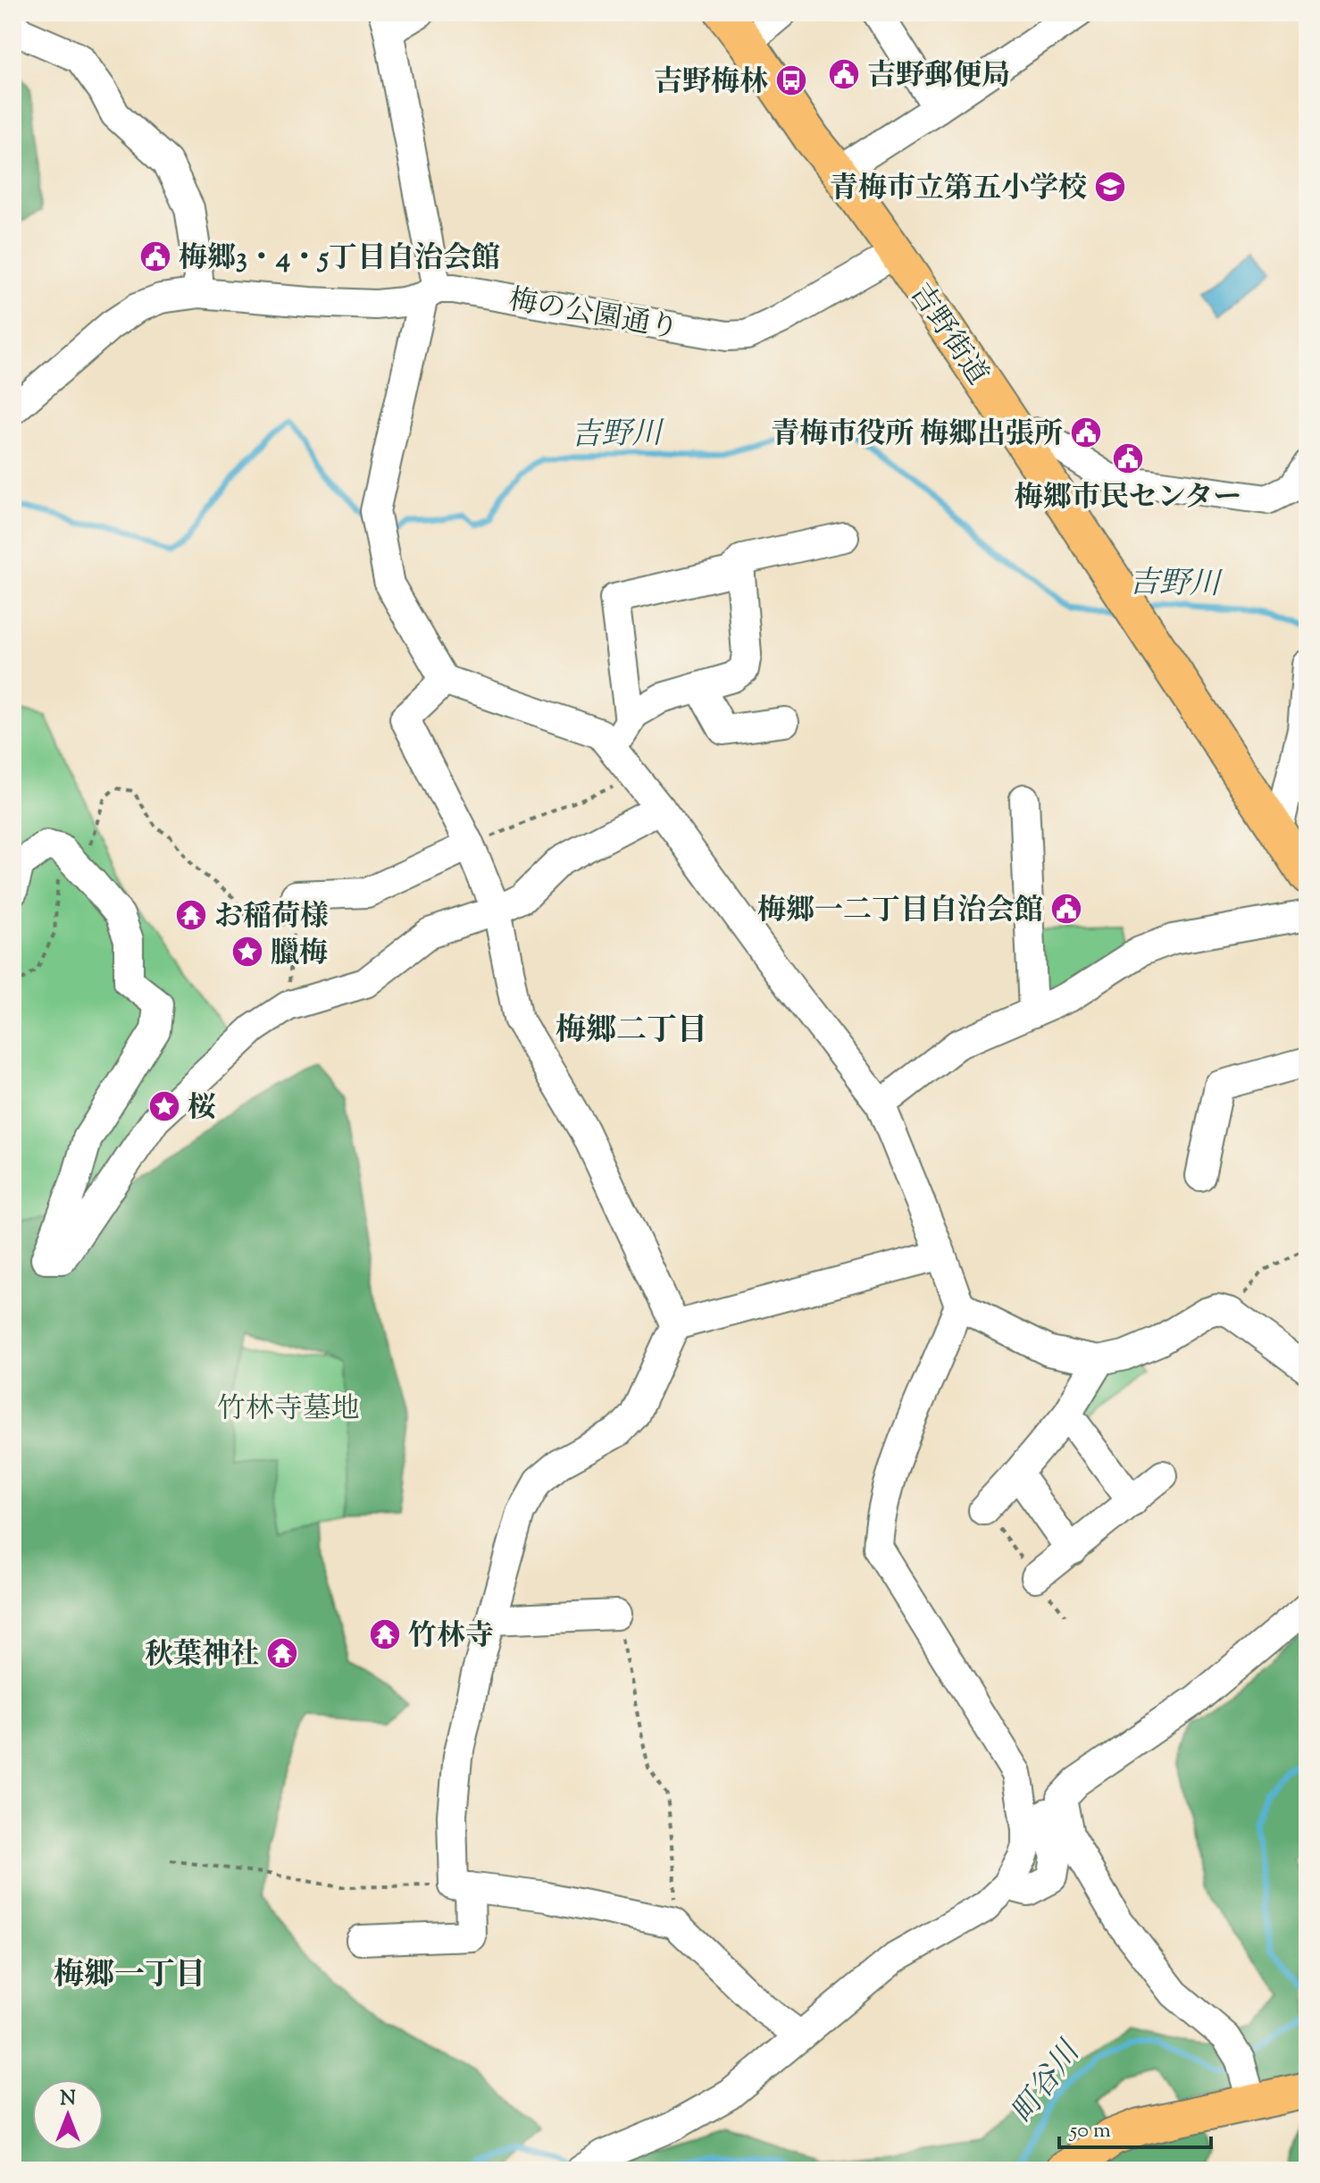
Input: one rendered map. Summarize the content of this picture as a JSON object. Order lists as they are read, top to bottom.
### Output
{
  "streets": {
    "main road": ["吉野街道"],
    "street": ["梅の公園通り"]
  },
  "crossings": [
    ["梅の公園通り", "吉野街道"]
  ],
  "districts": ["梅郷二丁目", "梅郷一丁目"],
  "water": ["吉野川", "町谷川"],
  "parks": ["竹林寺墓地"],
  "places": {
    "public building": [
      "吉野郵便局",
      "梅郷3・4・5丁目自治会館",
      "青梅市役所 梅郷出張所",
      "梅郷市民センター",
      "梅郷一二丁目自治会館"
    ],
    "bus stop": ["吉野梅林"],
    "school or university": ["青梅市立第五小学校"],
    "temple": ["お稲荷様", "竹林寺", "秋葉神社"],
    "place": ["臘梅", "桜"]
  },
  "scale_bar": "50 m",
  "north": "top"
}
